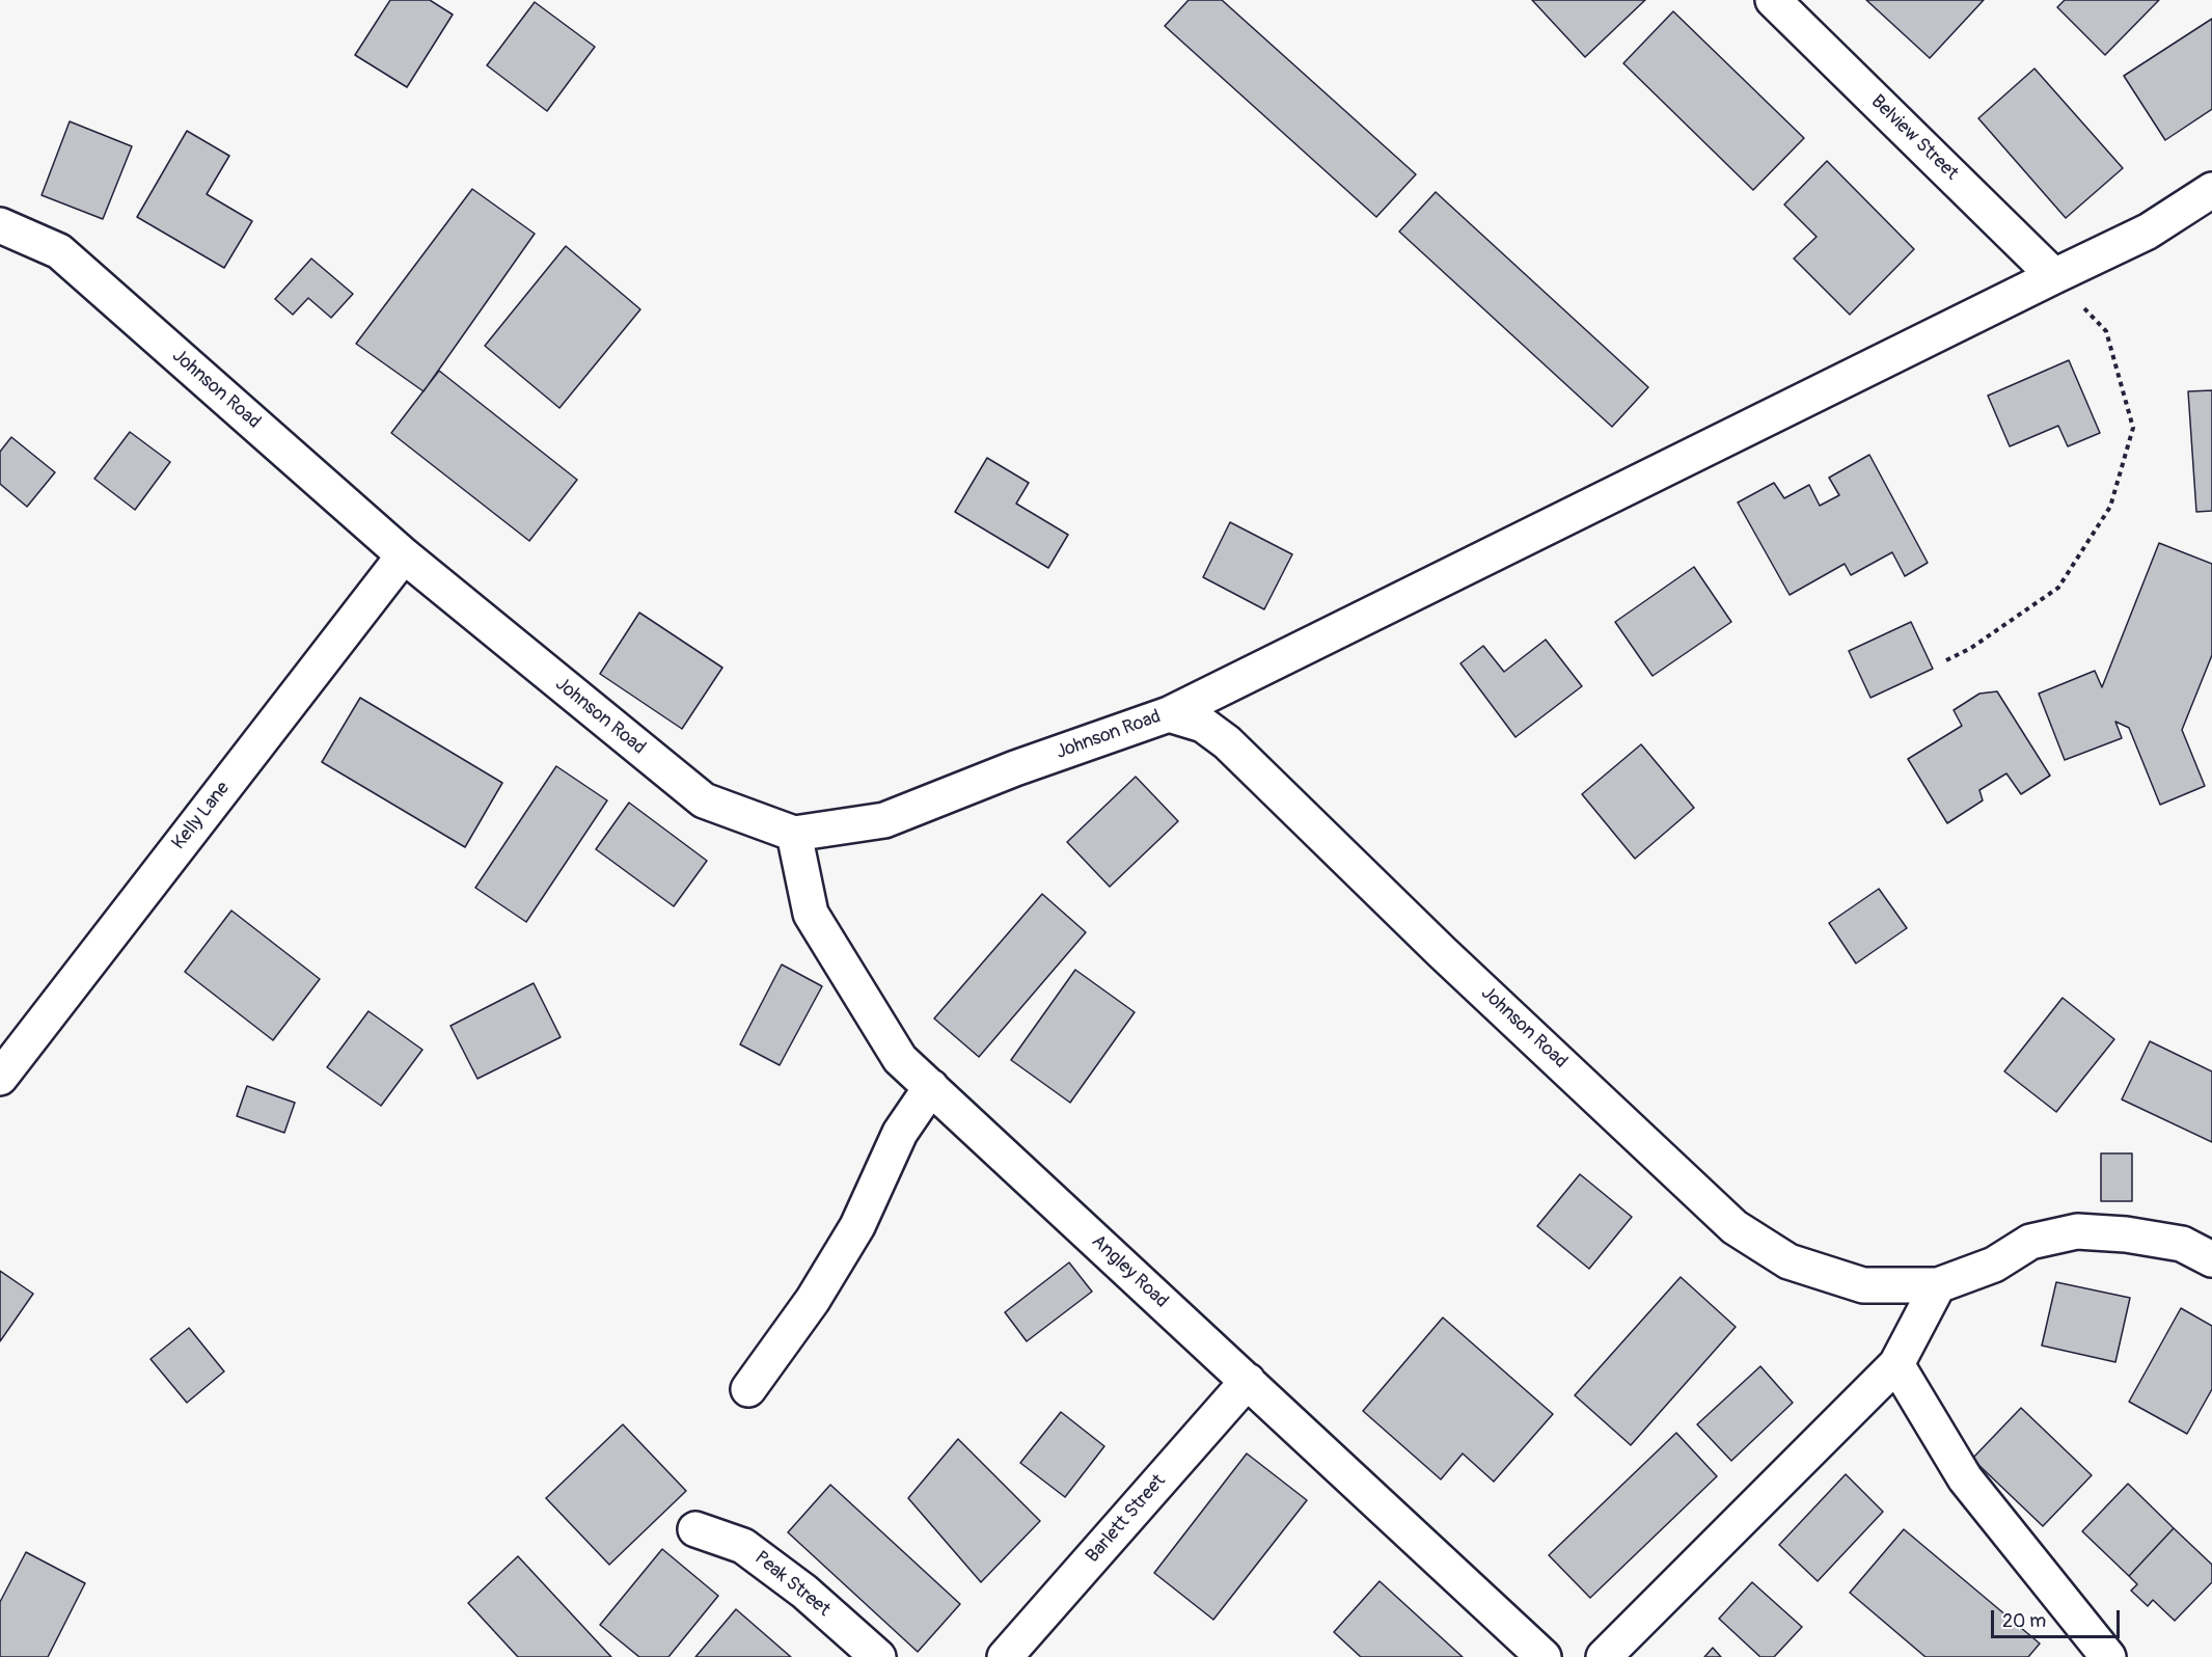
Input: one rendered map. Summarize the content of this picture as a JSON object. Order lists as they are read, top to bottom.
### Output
{
  "streets": {
    "street": [
      "Belview Street",
      "Johnson Road",
      "Kelly Lane",
      "Angley Road",
      "Barlett Street",
      "Peak Street"
    ]
  },
  "crossings": [
    ["Johnson Road", "Kelly Lane"],
    ["Johnson Road", "Angley Road"],
    ["Angley Road", "Barlett Street"]
  ],
  "scale_bar": "20 m"
}
